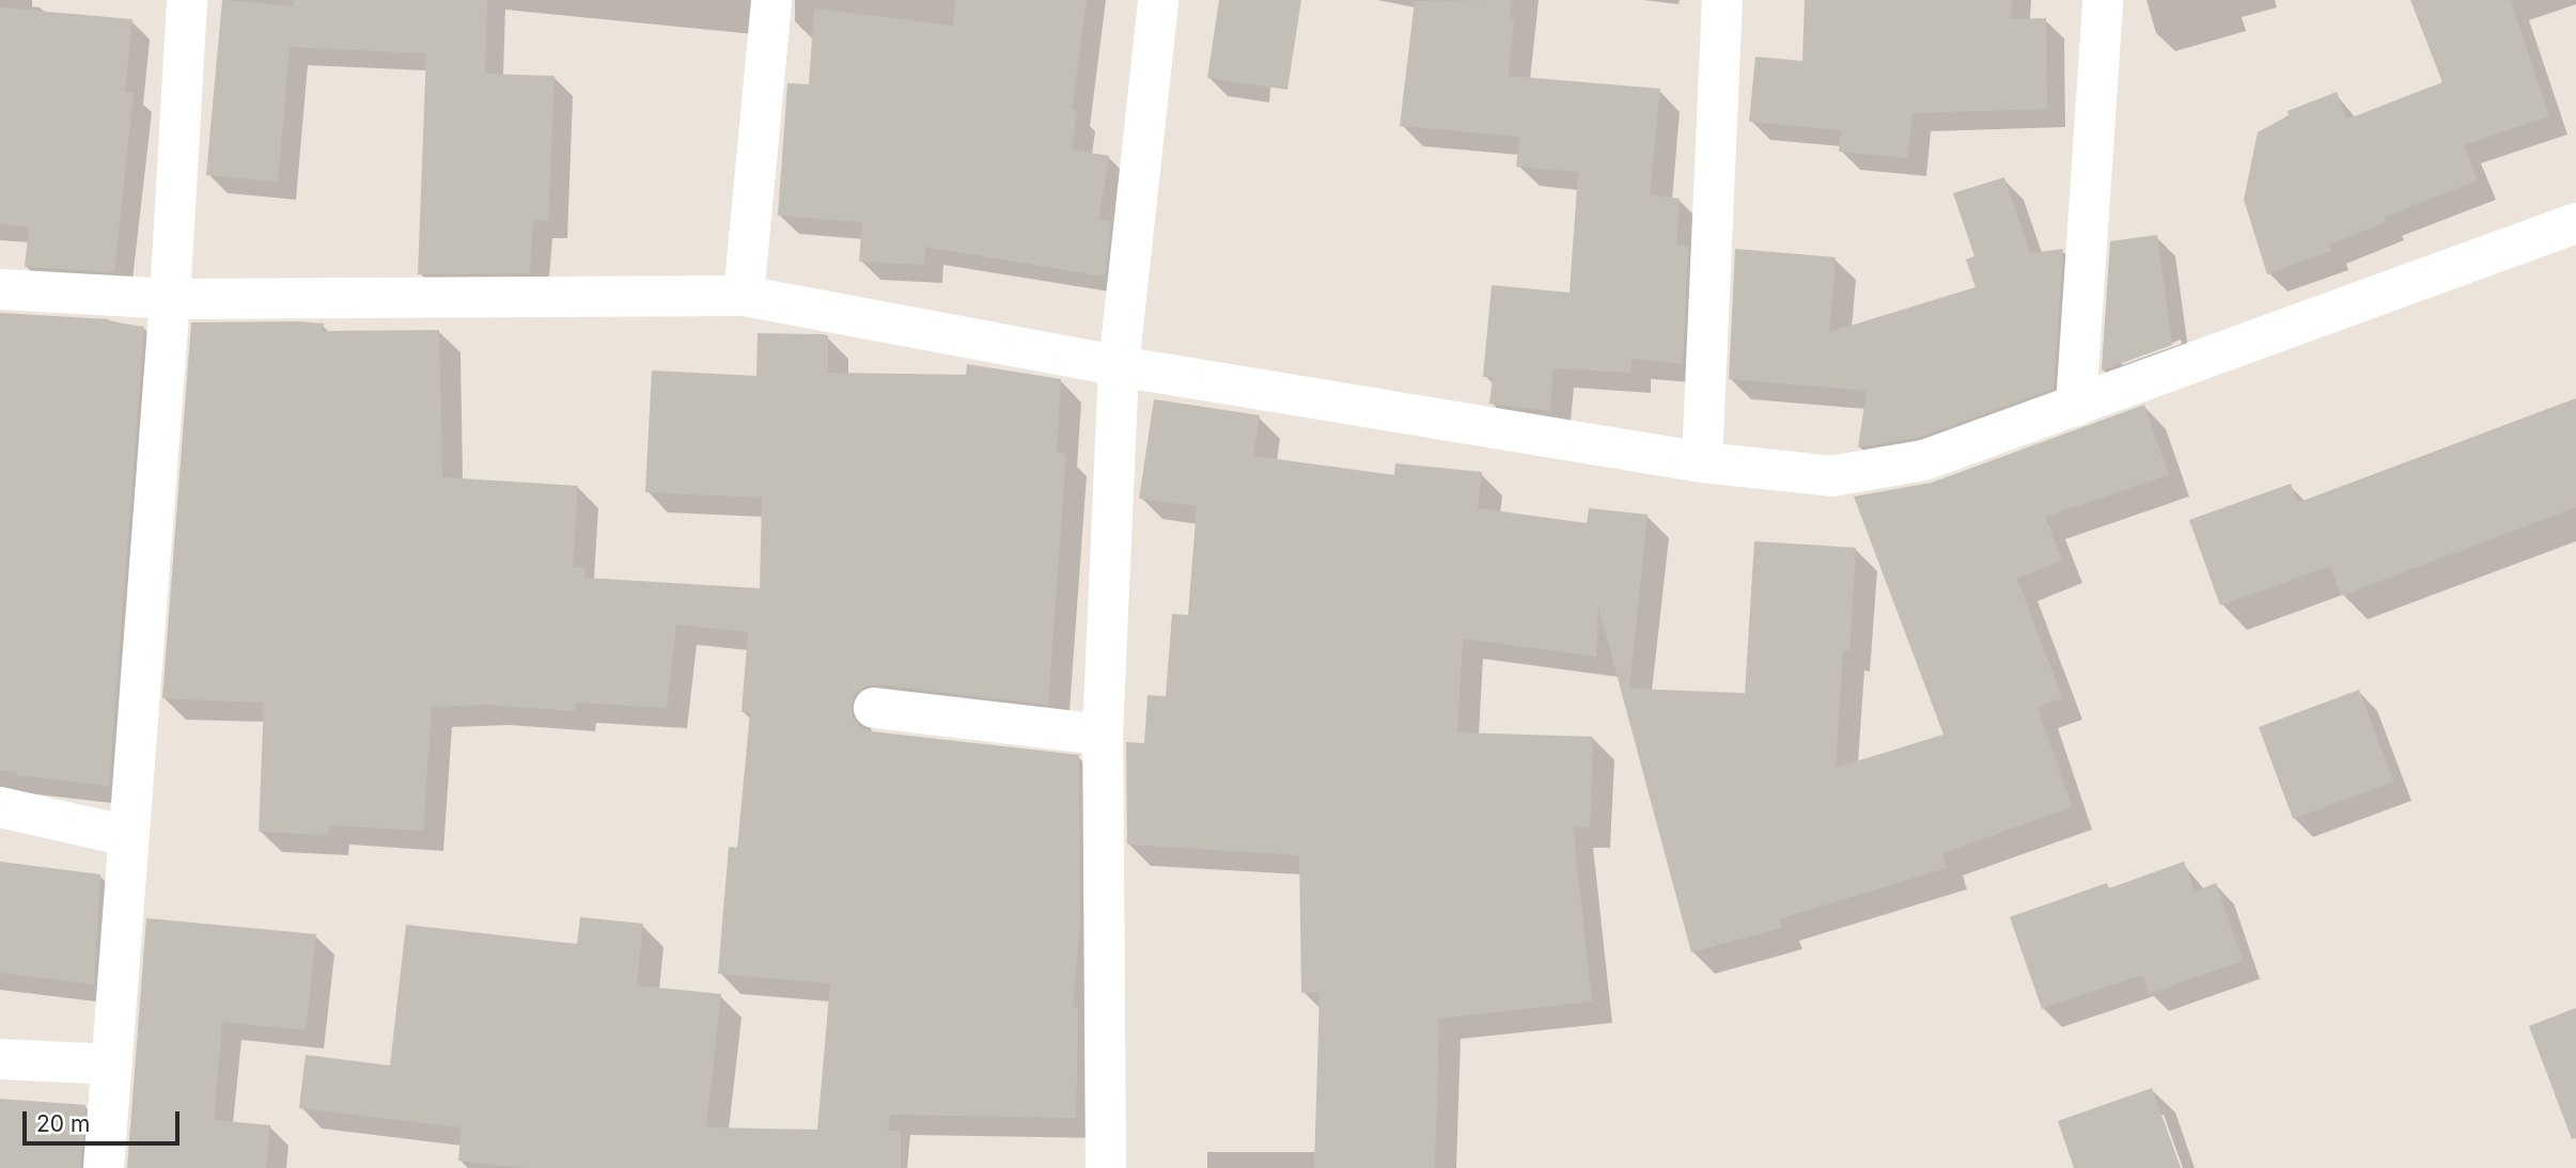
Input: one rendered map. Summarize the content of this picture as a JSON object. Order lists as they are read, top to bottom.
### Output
{
  "scale_bar": "20 m"
}
